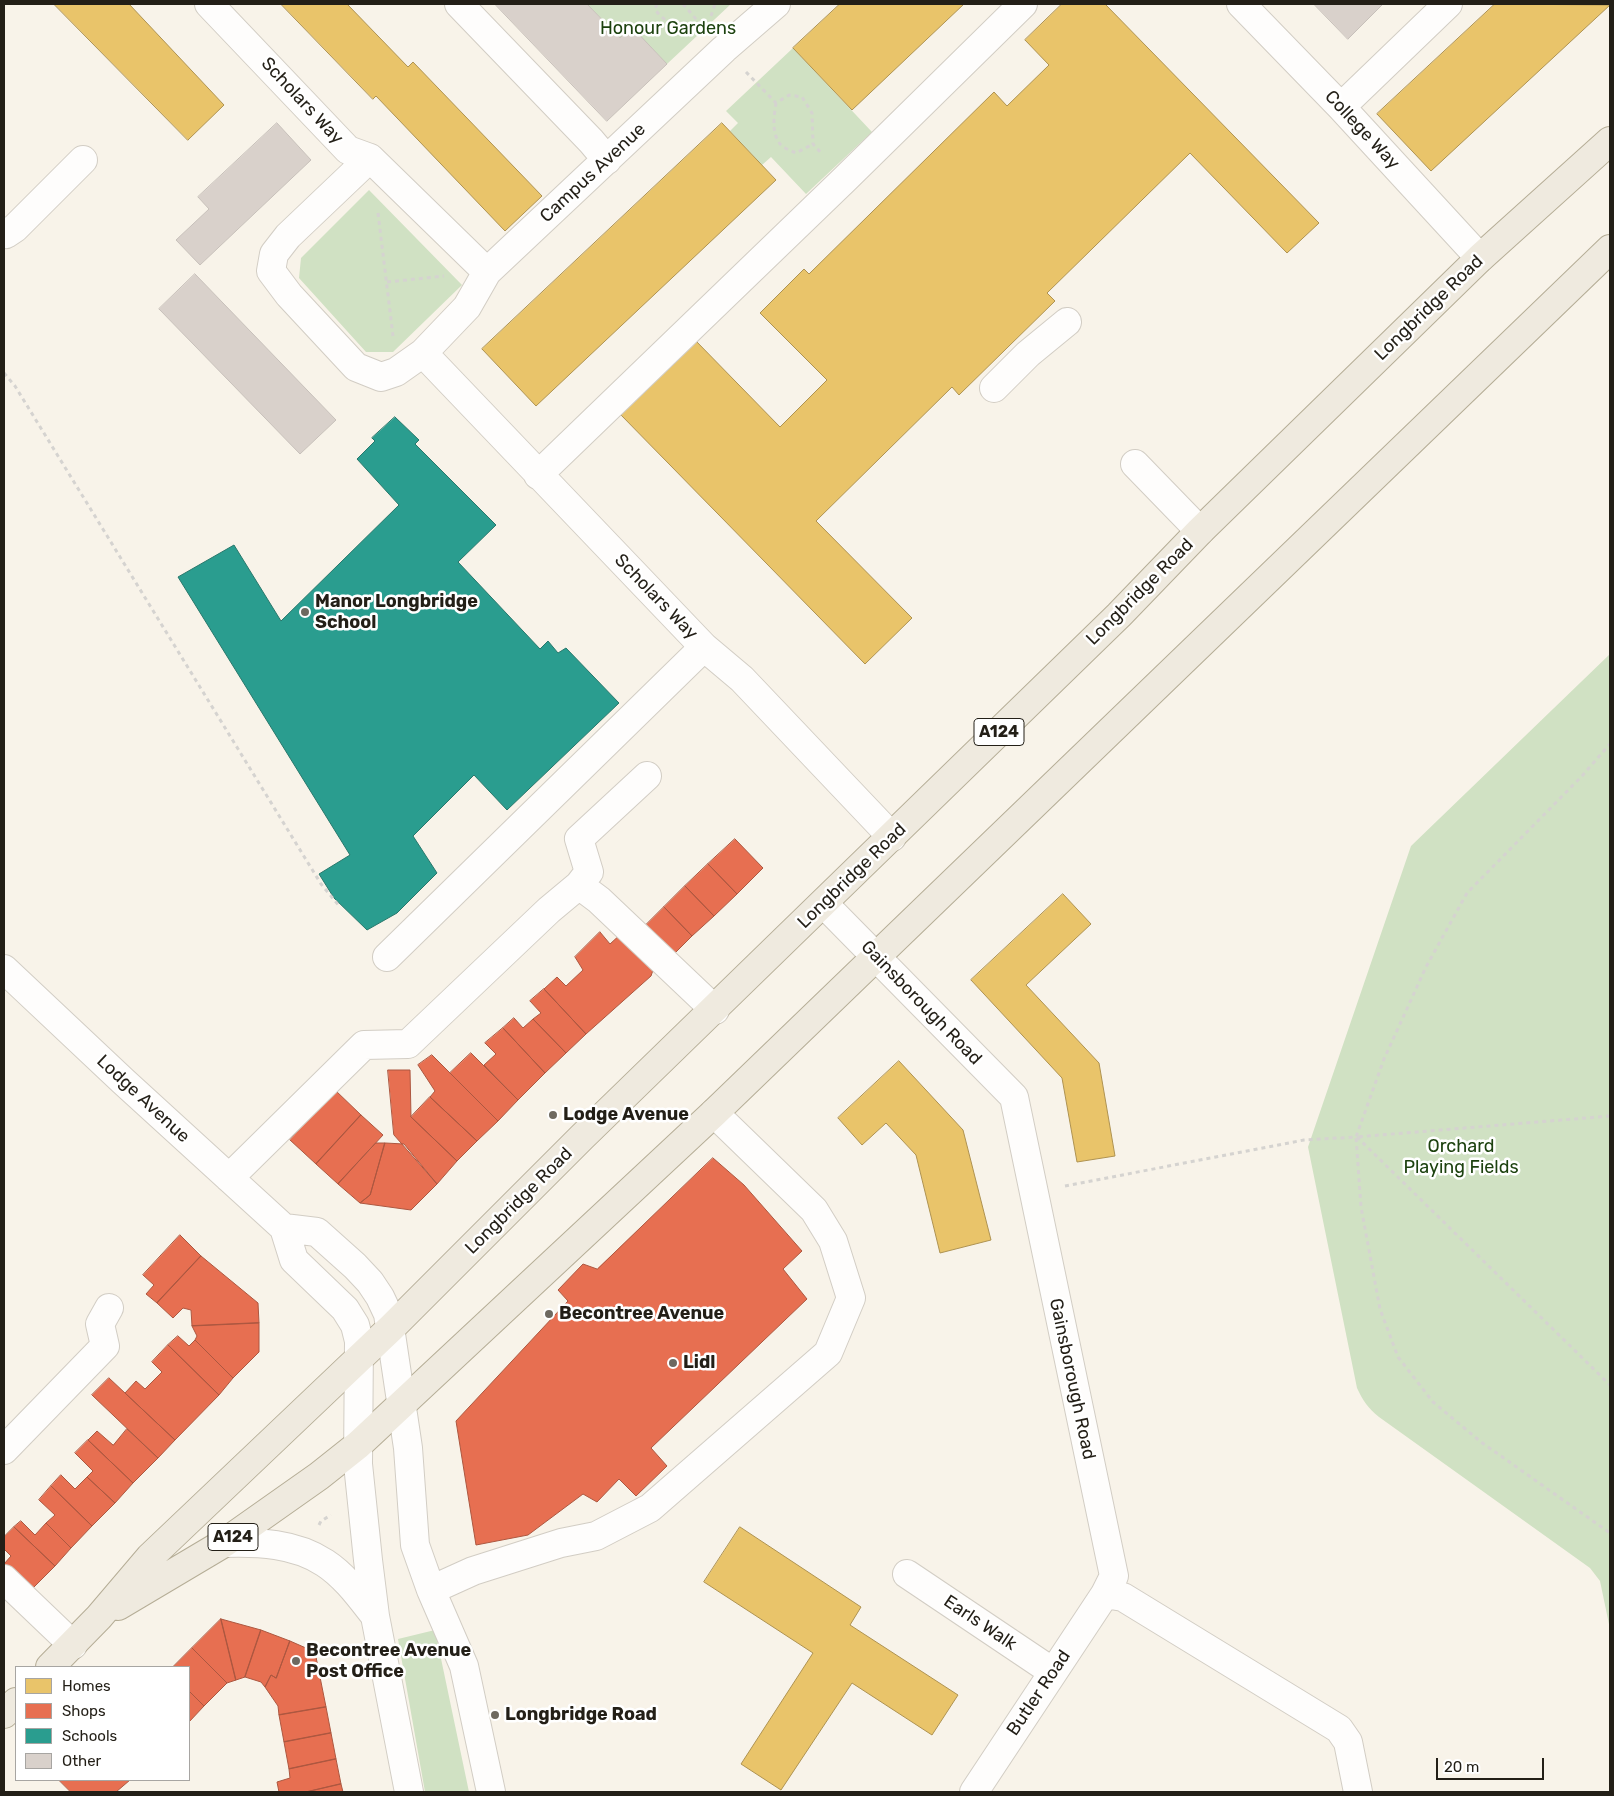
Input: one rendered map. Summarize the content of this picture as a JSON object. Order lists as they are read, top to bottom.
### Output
{
  "streets": {
    "main road": ["Longbridge Road", "A124"],
    "street": [
      "Scholars Way",
      "College Way",
      "Campus Avenue",
      "Gainsborough Road",
      "Lodge Avenue",
      "Earls Walk",
      "Butler Road"
    ]
  },
  "crossings": [
    ["Scholars Way", "Campus Avenue"],
    ["Scholars Way", "Longbridge Road"],
    ["College Way", "Longbridge Road"],
    ["Longbridge Road", "Gainsborough Road"],
    ["Gainsborough Road", "Butler Road"],
    ["Earls Walk", "Butler Road"]
  ],
  "parks": ["Honour Gardens", "Orchard Playing Fields"],
  "places": [
    "Manor Longbridge School",
    "Lodge Avenue",
    "Becontree Avenue",
    "Lidl",
    "Becontree Avenue Post Office",
    "Longbridge Road"
  ],
  "legend": [
    "Homes",
    "Shops",
    "Schools",
    "Other"
  ],
  "scale_bar": "20 m"
}
